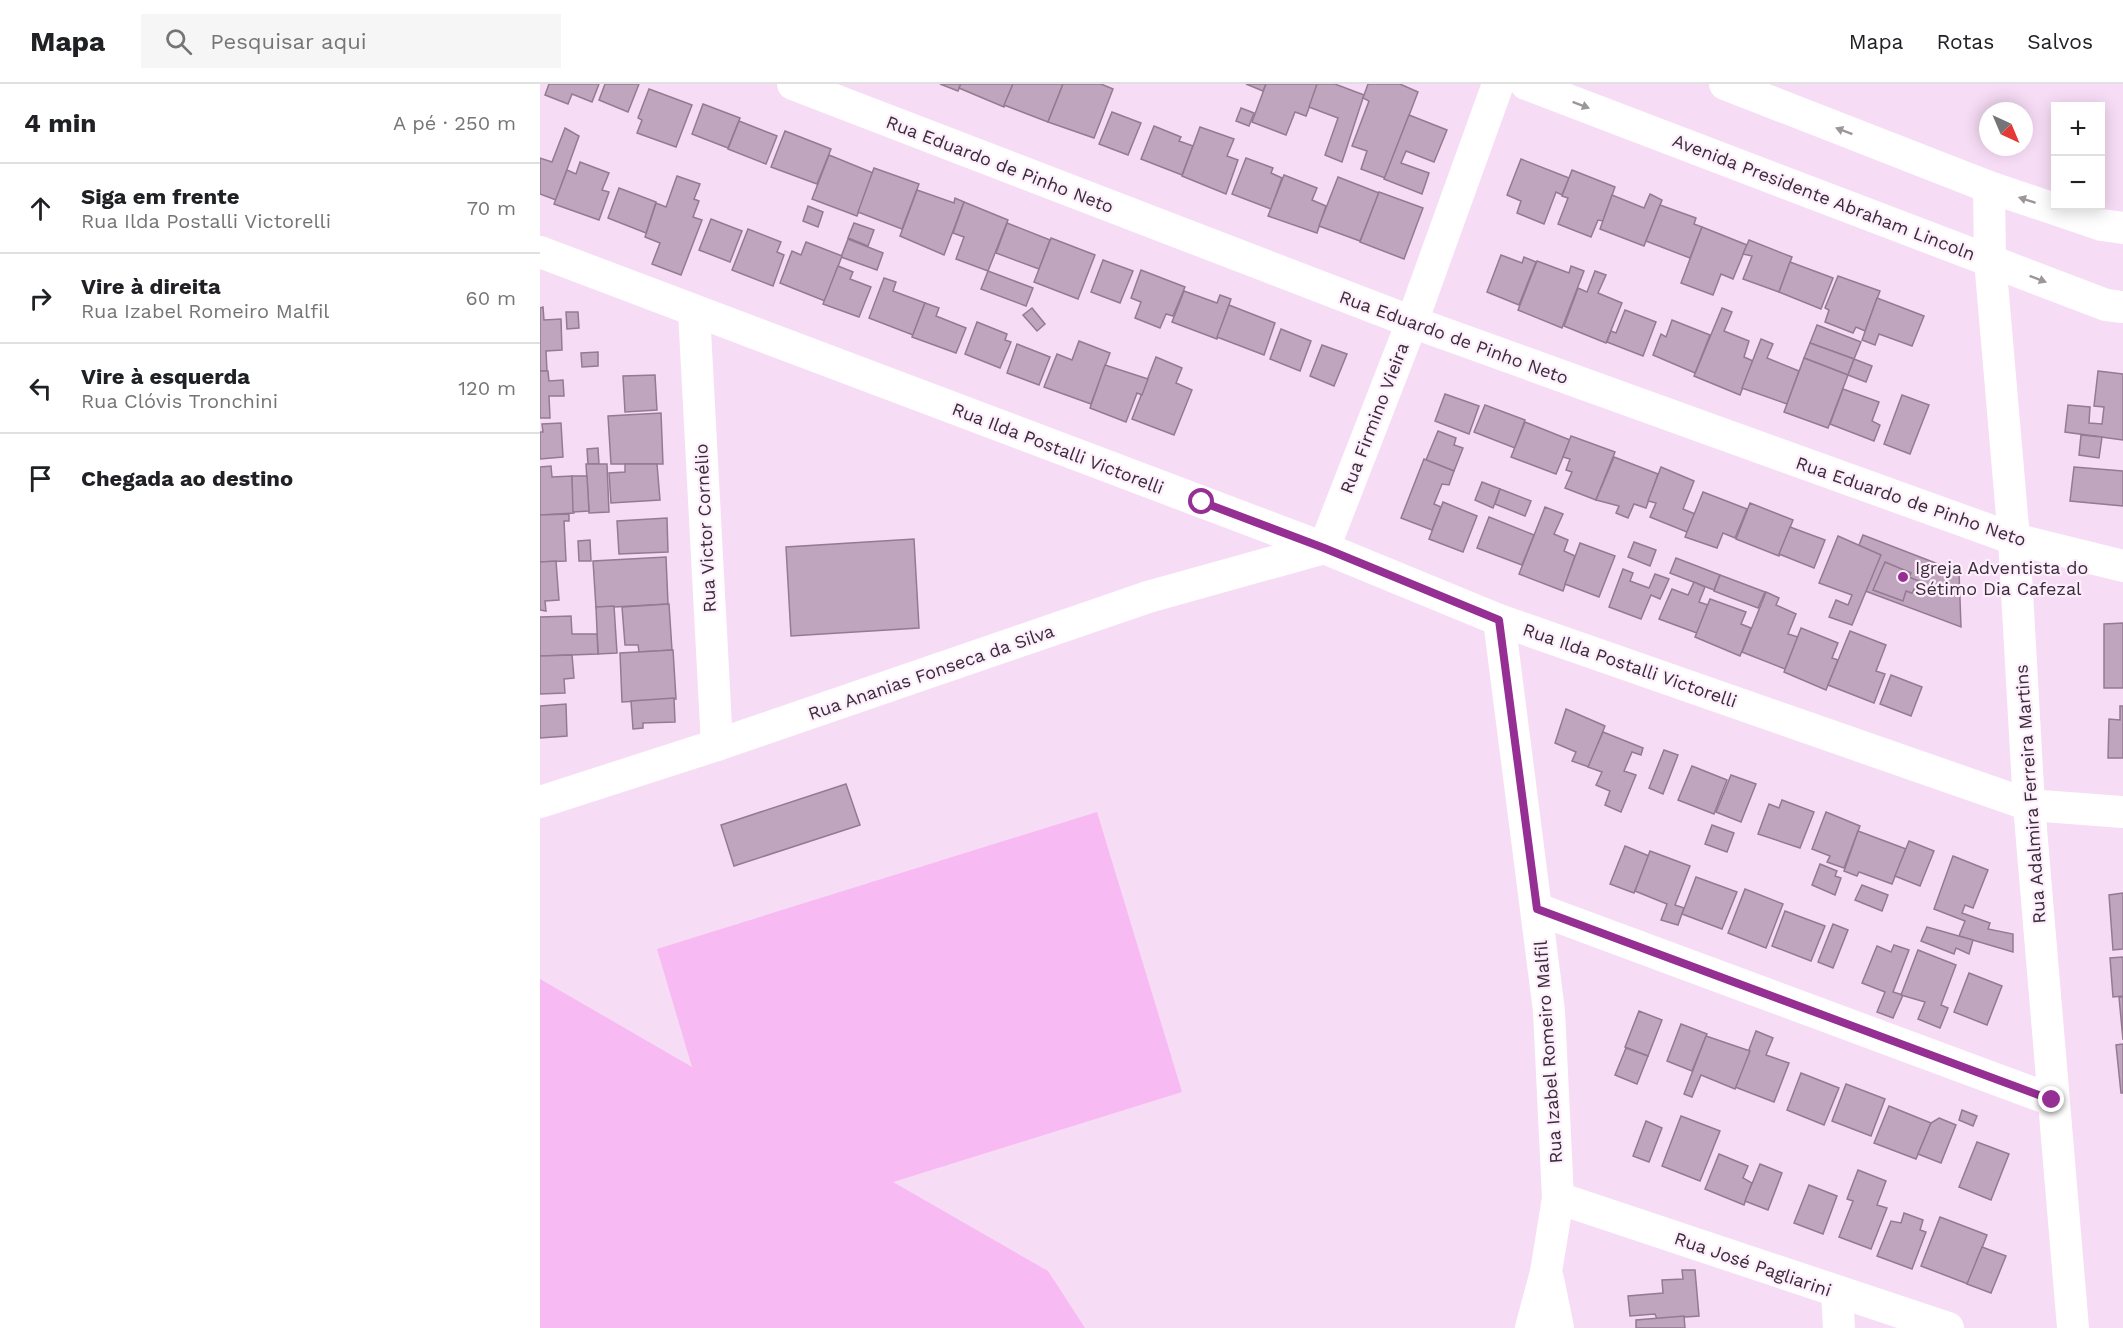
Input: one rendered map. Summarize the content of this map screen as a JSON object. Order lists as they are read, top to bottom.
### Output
{
  "streets": {
    "street": [
      "Rua Eduardo de Pinho Neto",
      "Avenida Presidente Abraham Lincoln",
      "Rua Firmino Vieira",
      "Rua Ilda Postalli Victorelli",
      "Rua Victor Cornélio",
      "Rua Ananias Fonseca da Silva",
      "Rua Adalmira Ferreira Martins",
      "Rua Izabel Romeiro Malfil",
      "Rua José Pagliarini"
    ]
  },
  "crossings": [
    ["Rua Eduardo de Pinho Neto", "Rua Firmino Vieira"],
    ["Rua Eduardo de Pinho Neto", "Rua Adalmira Ferreira Martins"],
    ["Avenida Presidente Abraham Lincoln", "Rua Adalmira Ferreira Martins"],
    ["Rua Firmino Vieira", "Rua Ilda Postalli Victorelli"],
    ["Rua Firmino Vieira", "Rua Ananias Fonseca da Silva"],
    ["Rua Ilda Postalli Victorelli", "Rua Victor Cornélio"],
    ["Rua Ilda Postalli Victorelli", "Rua Ananias Fonseca da Silva"],
    ["Rua Ilda Postalli Victorelli", "Rua Adalmira Ferreira Martins"],
    ["Rua Ilda Postalli Victorelli", "Rua Izabel Romeiro Malfil"],
    ["Rua Victor Cornélio", "Rua Ananias Fonseca da Silva"],
    ["Rua Izabel Romeiro Malfil", "Rua José Pagliarini"]
  ],
  "places": ["Igreja Adventista do Sétimo Dia Cafezal"],
  "north": "bottom right",
  "page": {
    "header": "Mapa",
    "search": "Pesquisar aqui",
    "nav": ["Mapa", "Rotas", "Salvos"],
    "heading": ["4 min", "A pé · 250 m"],
    "map_buttons": ["+", "−"],
    "list": [
      ["Siga em frente", "Rua Ilda Postalli Victorelli", "70 m"],
      ["Vire à direita", "Rua Izabel Romeiro Malfil", "60 m"],
      ["Vire à esquerda", "Rua Clóvis Tronchini", "120 m"],
      "Chegada ao destino"
    ]
  }
}
